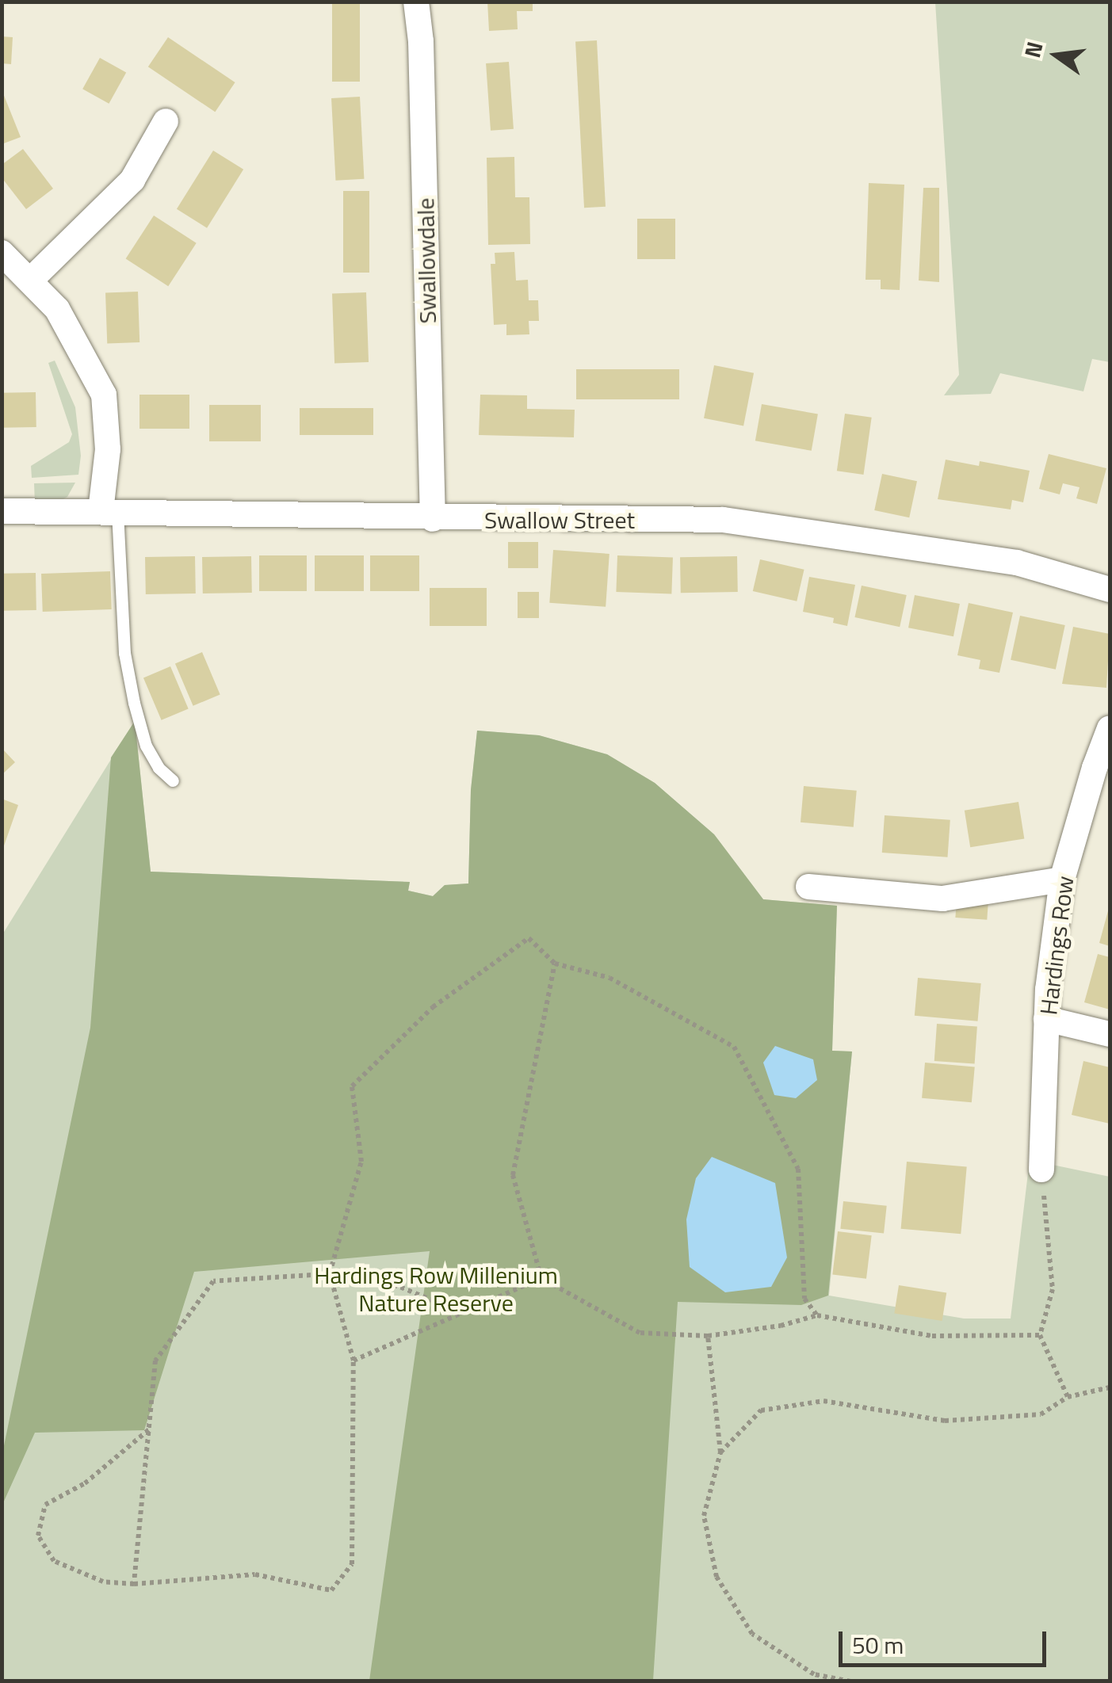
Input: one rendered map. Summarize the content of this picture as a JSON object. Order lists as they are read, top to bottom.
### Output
{
  "streets": {
    "street": ["Swallowdale", "Swallow Street", "Hardings Row"]
  },
  "crossings": [
    ["Swallowdale", "Swallow Street"]
  ],
  "parks": ["Hardings Row Millenium Nature Reserve"],
  "scale_bar": "50 m",
  "north": "left"
}
